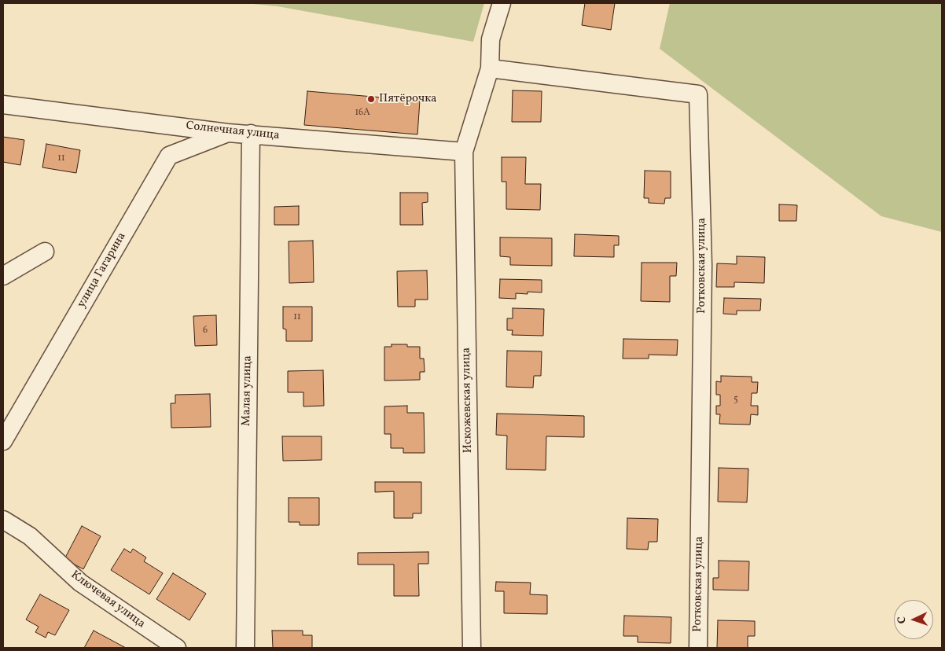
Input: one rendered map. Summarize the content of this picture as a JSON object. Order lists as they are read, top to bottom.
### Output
{
  "streets": {
    "street": [
      "Солнечная улица",
      "Ротковская улица",
      "улица Гагарина",
      "Малая улица",
      "Искожевская улица",
      "Ключевая улица"
    ]
  },
  "crossings": [
    ["Солнечная улица", "улица Гагарина"],
    ["Солнечная улица", "Малая улица"],
    ["Солнечная улица", "Искожевская улица"],
    ["Ротковская улица", "Искожевская улица"]
  ],
  "places": ["Пятёрочка"],
  "house_numbers": [
    "16А",
    "11",
    "11",
    "6",
    "5"
  ],
  "north": "left"
}
